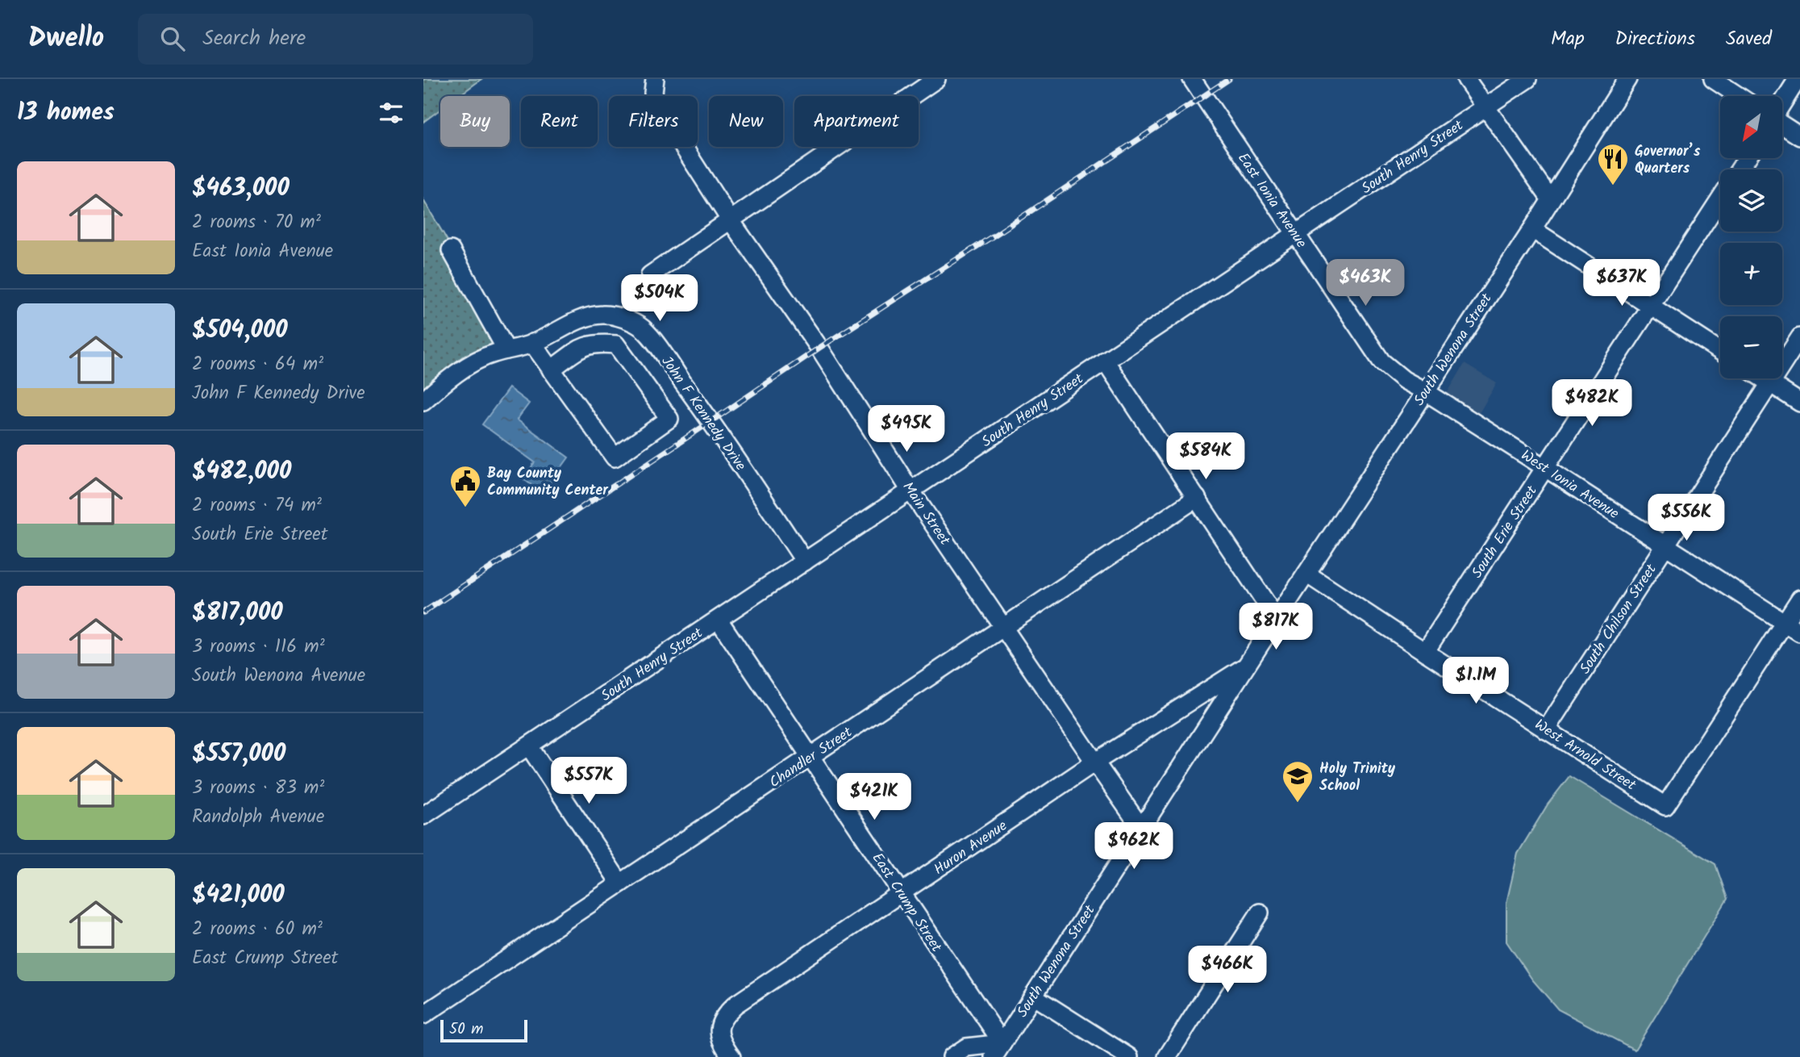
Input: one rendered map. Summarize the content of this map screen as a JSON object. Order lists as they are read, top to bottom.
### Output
{
  "streets": {
    "street": [
      "South Henry Street",
      "East Ionia Avenue",
      "South Wenona Street",
      "John F Kennedy Drive",
      "West Ionia Avenue",
      "Main Street",
      "South Erie Street",
      "South Chilson Street",
      "West Arnold Street",
      "Chandler Street",
      "Huron Avenue",
      "East Crump Street"
    ]
  },
  "crossings": [
    ["South Henry Street", "East Ionia Avenue"],
    ["South Henry Street", "John F Kennedy Drive"],
    ["South Henry Street", "Main Street"],
    ["South Henry Street", "East Crump Street"],
    ["East Ionia Avenue", "South Wenona Street"],
    ["East Ionia Avenue", "West Ionia Avenue"],
    ["South Wenona Street", "West Ionia Avenue"],
    ["South Wenona Street", "Main Street"],
    ["South Wenona Street", "West Arnold Street"],
    ["South Wenona Street", "Huron Avenue"],
    ["South Wenona Street", "East Crump Street"],
    ["West Ionia Avenue", "South Erie Street"],
    ["West Ionia Avenue", "South Chilson Street"],
    ["West Ionia Avenue", "West Arnold Street"],
    ["Main Street", "Chandler Street"],
    ["Main Street", "Huron Avenue"],
    ["South Erie Street", "West Arnold Street"],
    ["South Chilson Street", "West Arnold Street"],
    ["Chandler Street", "East Crump Street"],
    ["Huron Avenue", "East Crump Street"]
  ],
  "places": {
    "restaurant": ["Governor’s Quarters"],
    "public building": ["Bay County Community Center"],
    "school or university": ["Holy Trinity School"]
  },
  "scale_bar": "50 m",
  "north": "bottom left",
  "page": {
    "header": "Dwello",
    "search": "Search here",
    "nav": ["Map", "Directions", "Saved"],
    "heading": "13 homes",
    "map_buttons": ["+", "−"],
    "chip": [
      "Buy",
      "Rent",
      "Filters",
      "New",
      "Apartment"
    ],
    "list": [
      {
        "name": "$463,000",
        "note": "2 rooms · 70 m² · East Ionia Avenue"
      },
      {
        "name": "$504,000",
        "note": "2 rooms · 64 m² · John F Kennedy Drive"
      },
      {
        "name": "$482,000",
        "note": "2 rooms · 74 m² · South Erie Street"
      },
      {
        "name": "$817,000",
        "note": "3 rooms · 116 m² · South Wenona Avenue"
      },
      {
        "name": "$557,000",
        "note": "3 rooms · 83 m² · Randolph Avenue"
      },
      {
        "name": "$421,000",
        "note": "2 rooms · 60 m² · East Crump Street"
      }
    ],
    "price": [
      "$463K",
      "$637K",
      "$504K",
      "$482K",
      "$495K",
      "$584K",
      "$556K",
      "$817K",
      "$1.1M",
      "$557K",
      "$421K",
      "$962K",
      "$466K"
    ],
    "scale": "50 m"
  }
}
